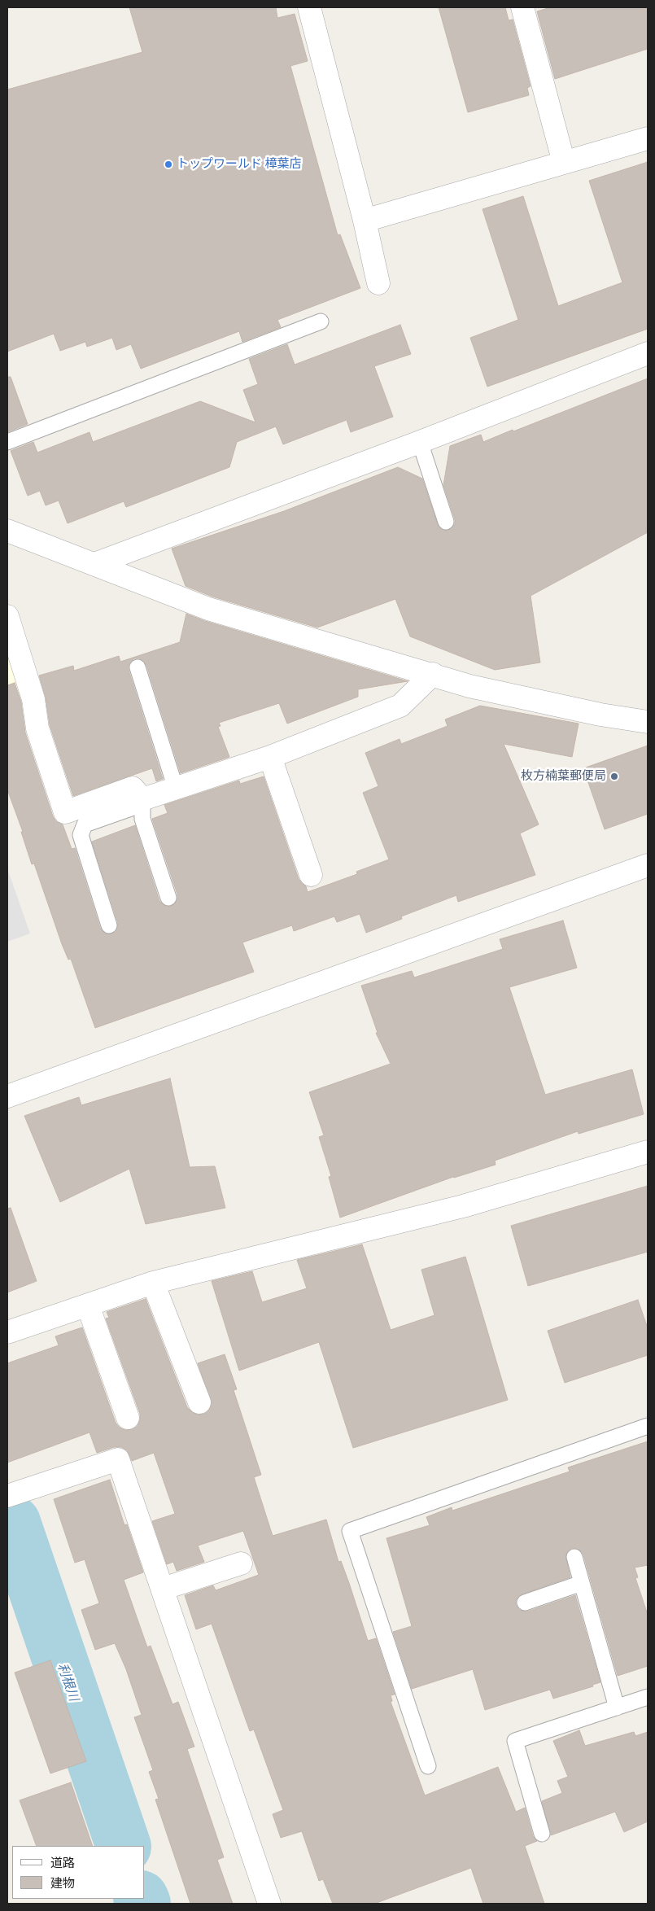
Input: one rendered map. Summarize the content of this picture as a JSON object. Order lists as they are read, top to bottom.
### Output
{
  "water": ["利根川"],
  "places": ["トップワールド 樟葉店", "枚方楠葉郵便局"],
  "legend": ["道路", "建物"]
}
